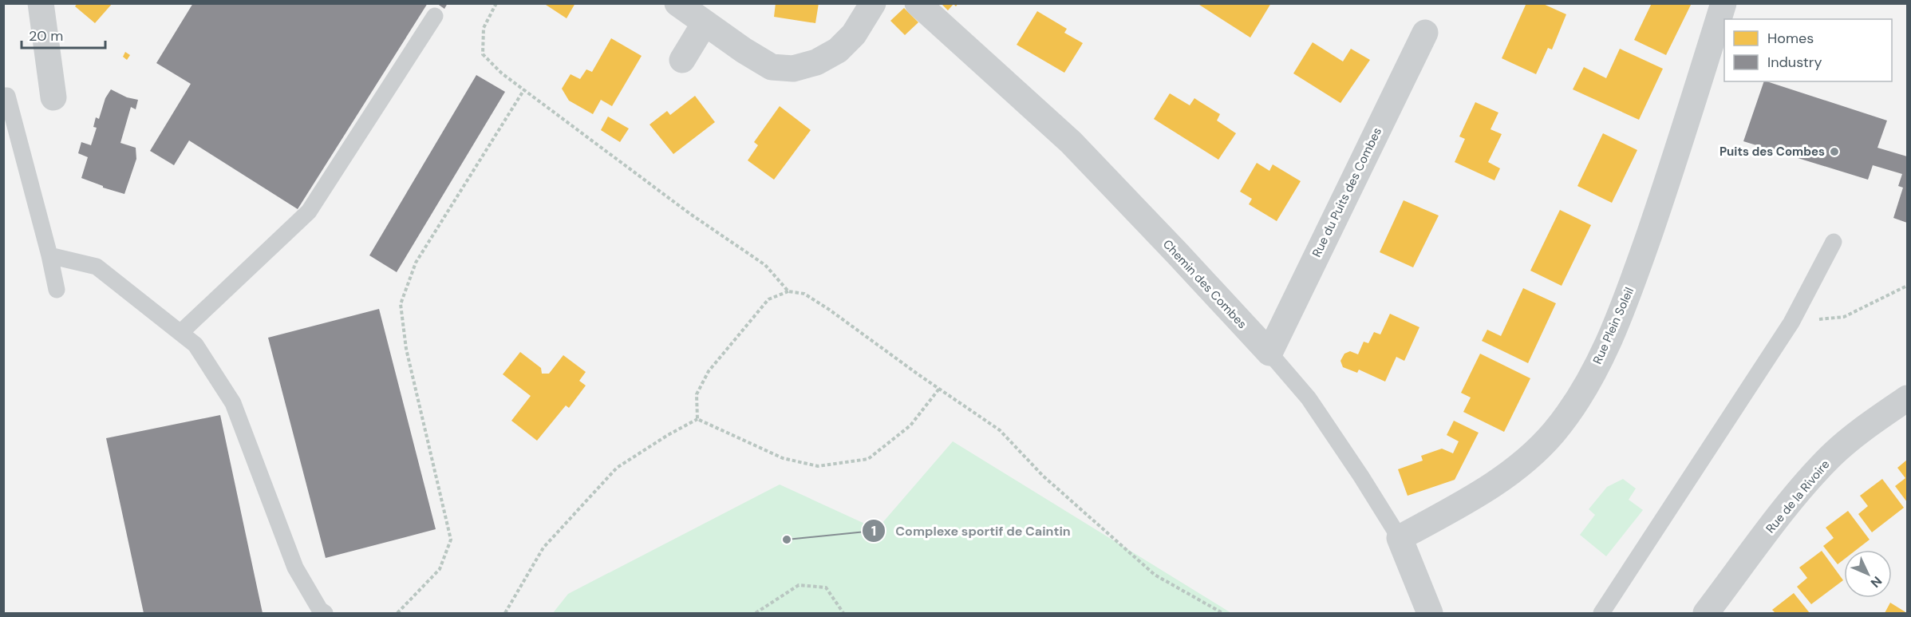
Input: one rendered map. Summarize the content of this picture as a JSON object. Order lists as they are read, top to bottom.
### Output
{
  "streets": {
    "street": [
      "Rue du Puits des Combes",
      "Chemin des Combes",
      "Rue Plein Soleil",
      "Rue de la Rivoire"
    ]
  },
  "crossings": [
    ["Rue du Puits des Combes", "Chemin des Combes"],
    ["Chemin des Combes", "Rue Plein Soleil"]
  ],
  "places": ["Puits des Combes", "Complexe sportif de Caintin"],
  "legend": ["Homes", "Industry"],
  "scale_bar": "20 m",
  "north": "bottom right"
}
